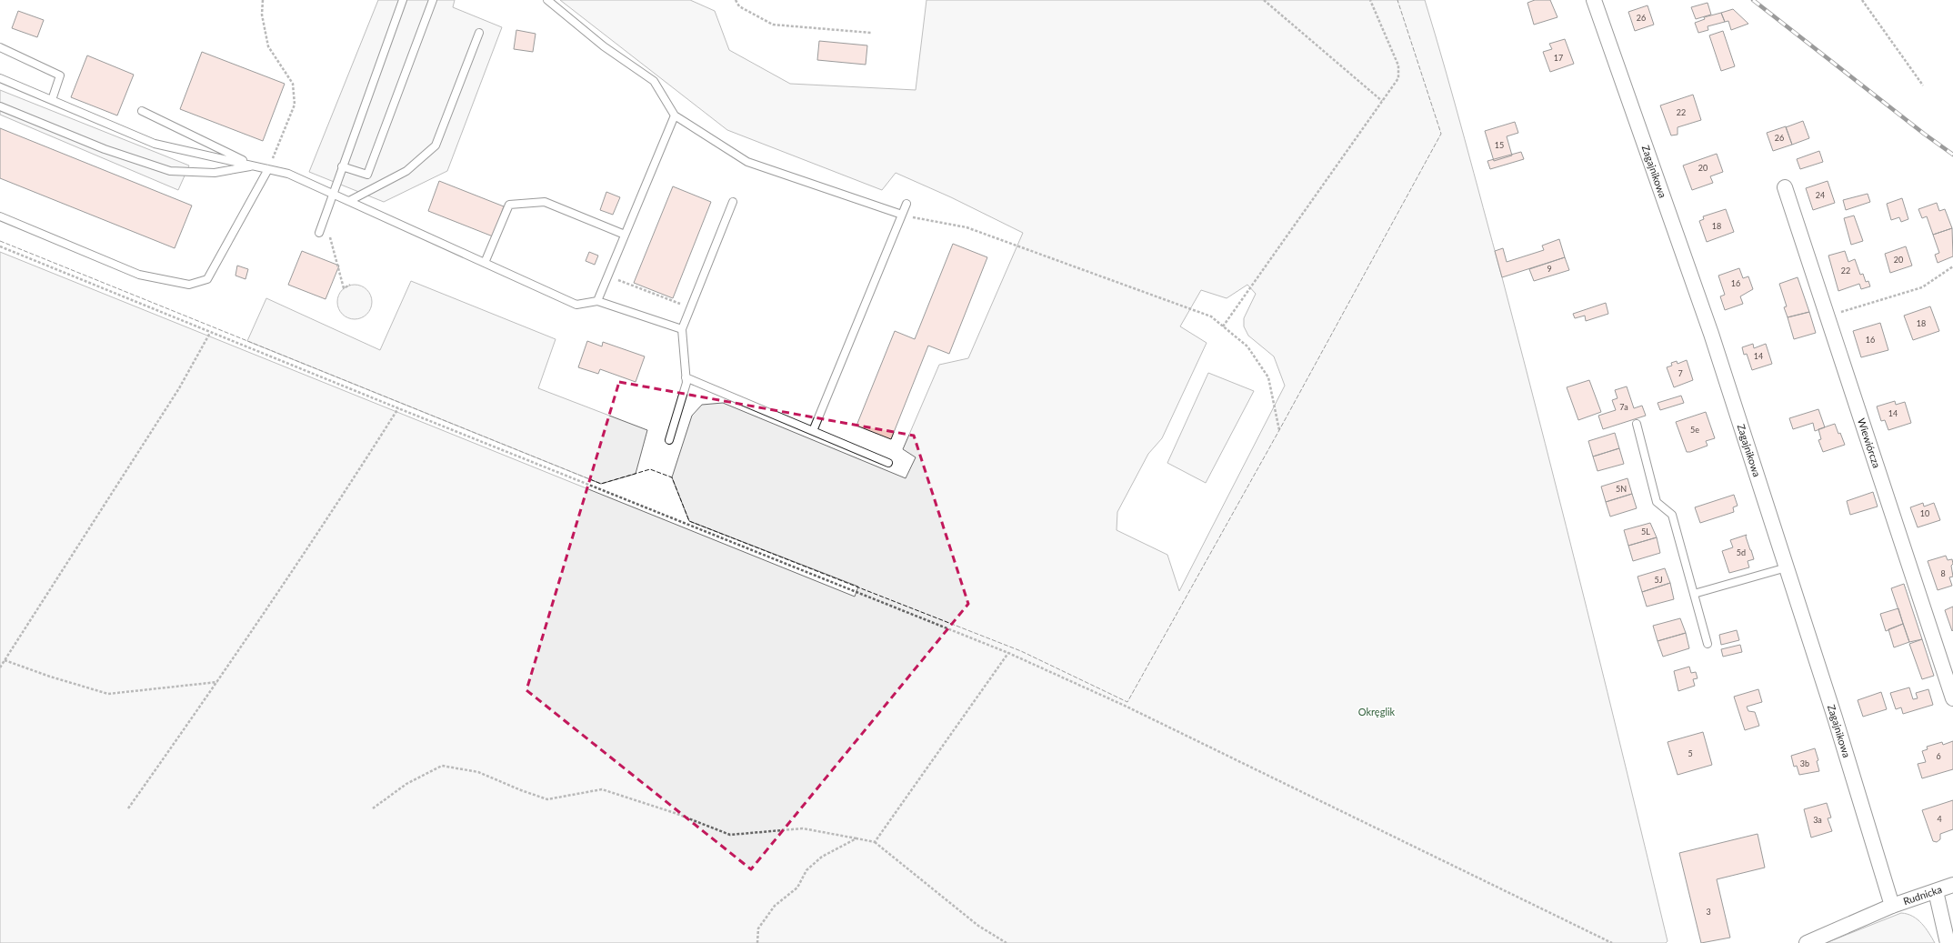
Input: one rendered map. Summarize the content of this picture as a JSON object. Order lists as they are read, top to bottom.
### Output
{
  "streets": {
    "street": ["Zagajnikowa", "Wiewiórcza", "Rudnicka"]
  },
  "crossings": [
    ["Zagajnikowa", "Rudnicka"]
  ],
  "parks": ["Okręglik"],
  "house_numbers": [
    "26",
    "17",
    "22",
    "26",
    "15",
    "20",
    "24",
    "18",
    "20",
    "9",
    "22",
    "16",
    "18",
    "16",
    "14",
    "7",
    "7a",
    "14",
    "5e",
    "5N",
    "10",
    "5L",
    "5d",
    "8",
    "5J",
    "5",
    "6",
    "3b",
    "4",
    "3a",
    "3"
  ]
}
